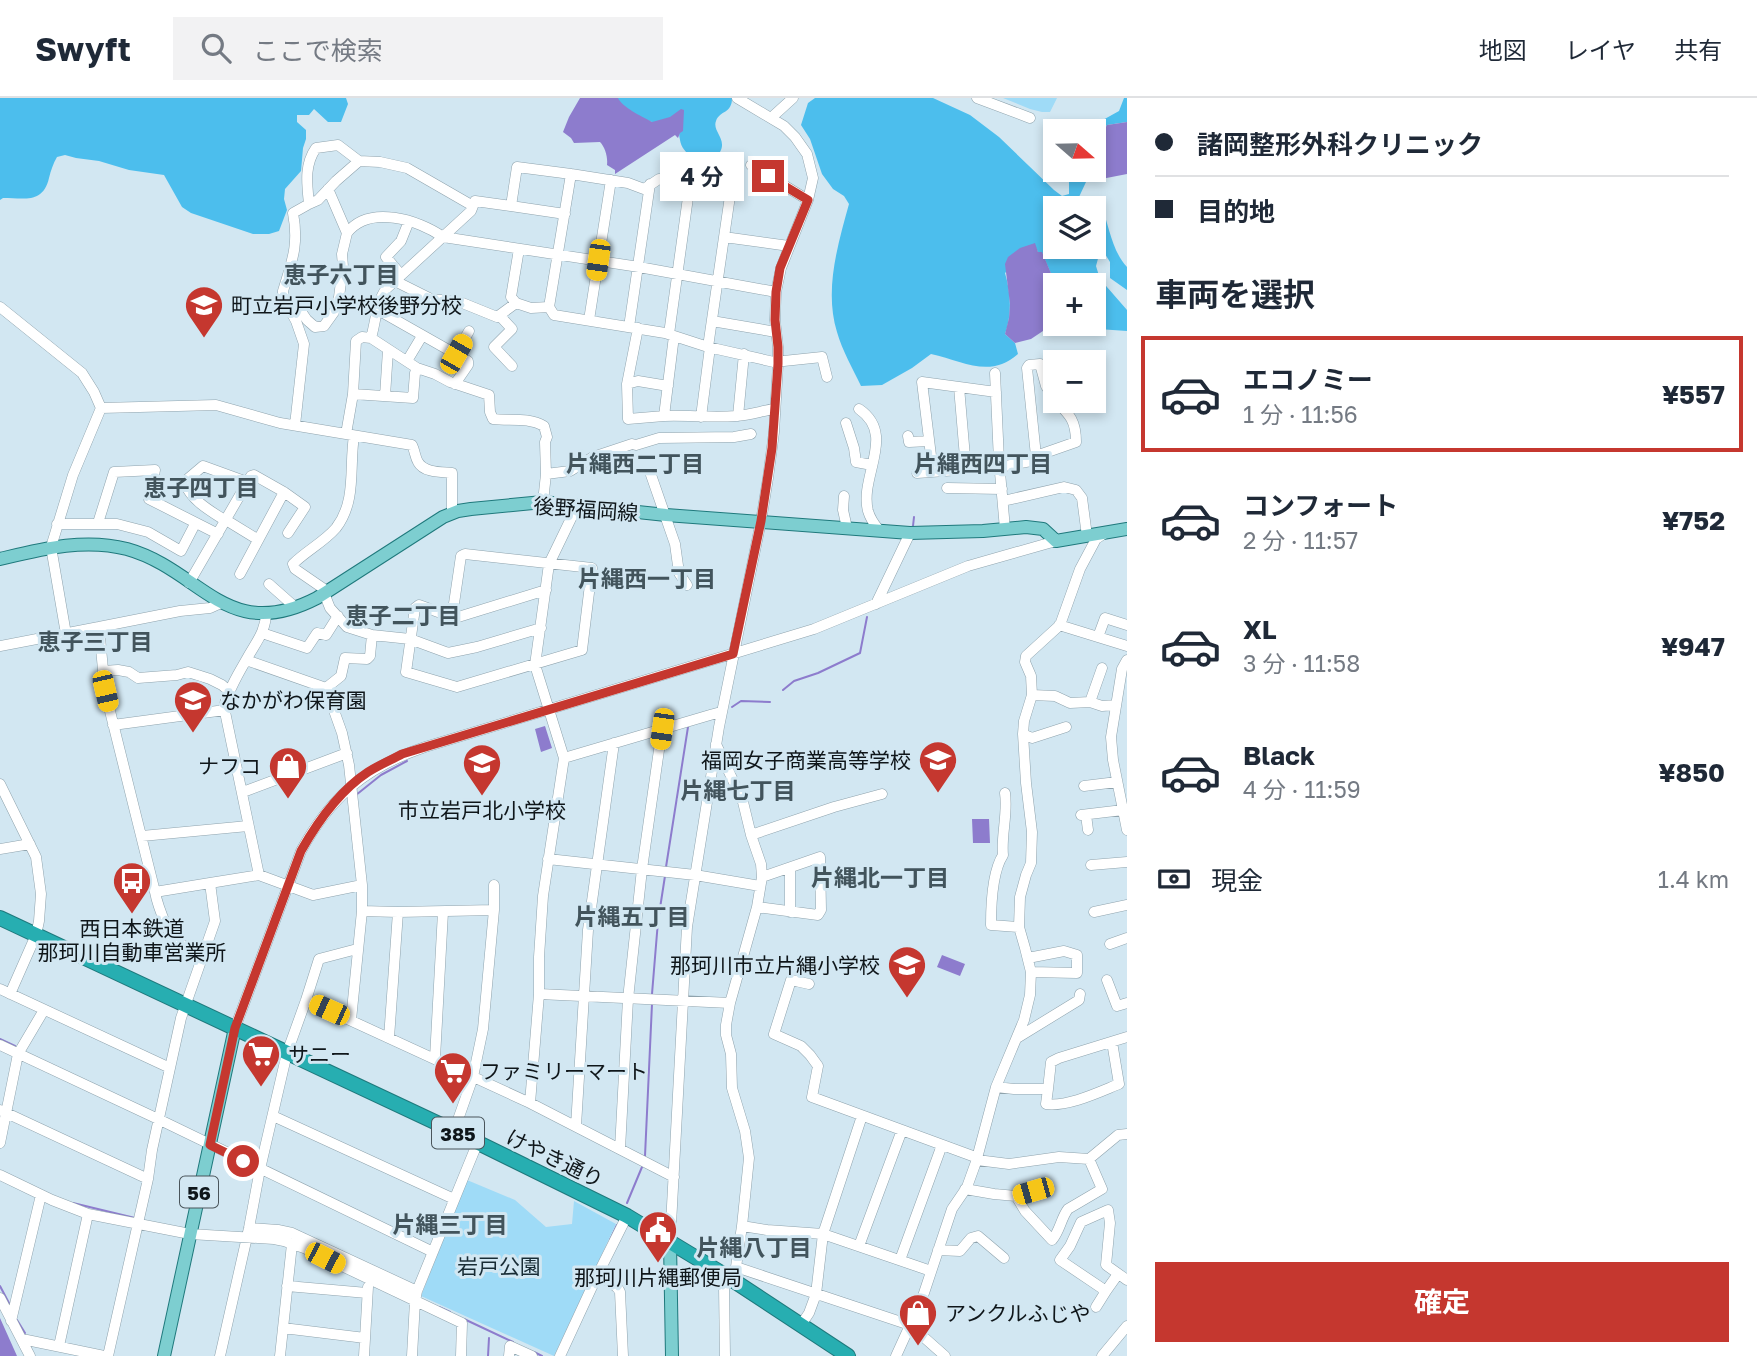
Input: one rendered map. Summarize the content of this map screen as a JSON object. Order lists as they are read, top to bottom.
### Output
{
  "streets": {
    "highway": ["385", "けやき通り"],
    "main road": ["後野福岡線", "56"]
  },
  "crossings": [
    ["けやき通り", "56"]
  ],
  "districts": [
    "恵子六丁目",
    "片縄西二丁目",
    "片縄西四丁目",
    "恵子四丁目",
    "片縄西一丁目",
    "恵子二丁目",
    "恵子三丁目",
    "片縄七丁目",
    "片縄北一丁目",
    "片縄五丁目",
    "片縄三丁目",
    "片縄八丁目"
  ],
  "parks": ["岩戸公園"],
  "places": {
    "school or university": [
      "町立岩戸小学校後野分校",
      "なかがわ保育園",
      "福岡女子商業高等学校",
      "市立岩戸北小学校",
      "那珂川市立片縄小学校"
    ],
    "shop": ["ナフコ", "アンクルふじや"],
    "bus stop": ["西日本鉄道 那珂川自動車営業所"],
    "supermarket": ["サニー", "ファミリーマート"],
    "public building": ["那珂川片縄郵便局"]
  },
  "north": "right",
  "page": {
    "header": "Swyft",
    "search": "ここで検索",
    "nav": ["地図", "レイヤ", "共有"],
    "banner": ["諸岡整形外科クリニック", "目的地"],
    "map_buttons": ["+", "−"],
    "bubble": "4 分",
    "heading": "車両を選択",
    "list": [
      {
        "name": "エコノミー",
        "note": "1 分 · 11:56",
        "value": "¥557"
      },
      {
        "name": "コンフォート",
        "note": "2 分 · 11:57",
        "value": "¥752"
      },
      {
        "name": "XL",
        "note": "3 分 · 11:58",
        "value": "¥947"
      },
      {
        "name": "Black",
        "note": "4 分 · 11:59",
        "value": "¥850"
      }
    ],
    "pay": ["現金", "1.4 km"],
    "buttons": "確定"
  }
}
